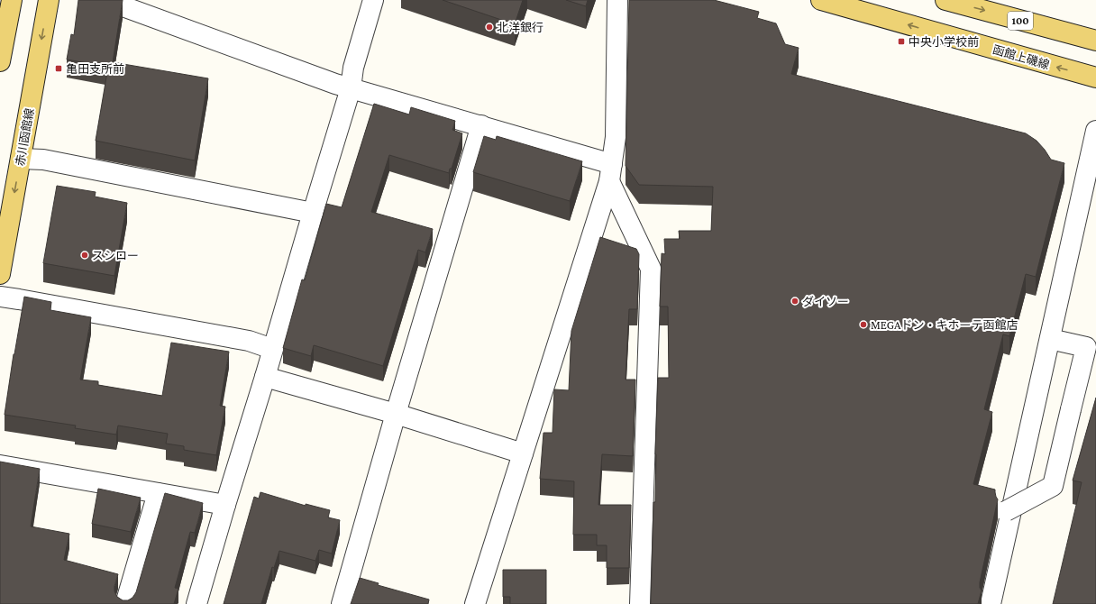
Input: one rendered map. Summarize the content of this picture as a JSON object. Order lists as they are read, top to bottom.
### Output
{
  "streets": {
    "main road": ["100", "函館上磯線", "赤川函館線"]
  },
  "one_way": ["赤川函館線"],
  "places": {
    "other": [
      "北洋銀行",
      "スシロー",
      "ダイソー",
      "MEGAドン・キホーテ函館店"
    ],
    "transit": ["中央小学校前", "亀田支所前"]
  }
}
